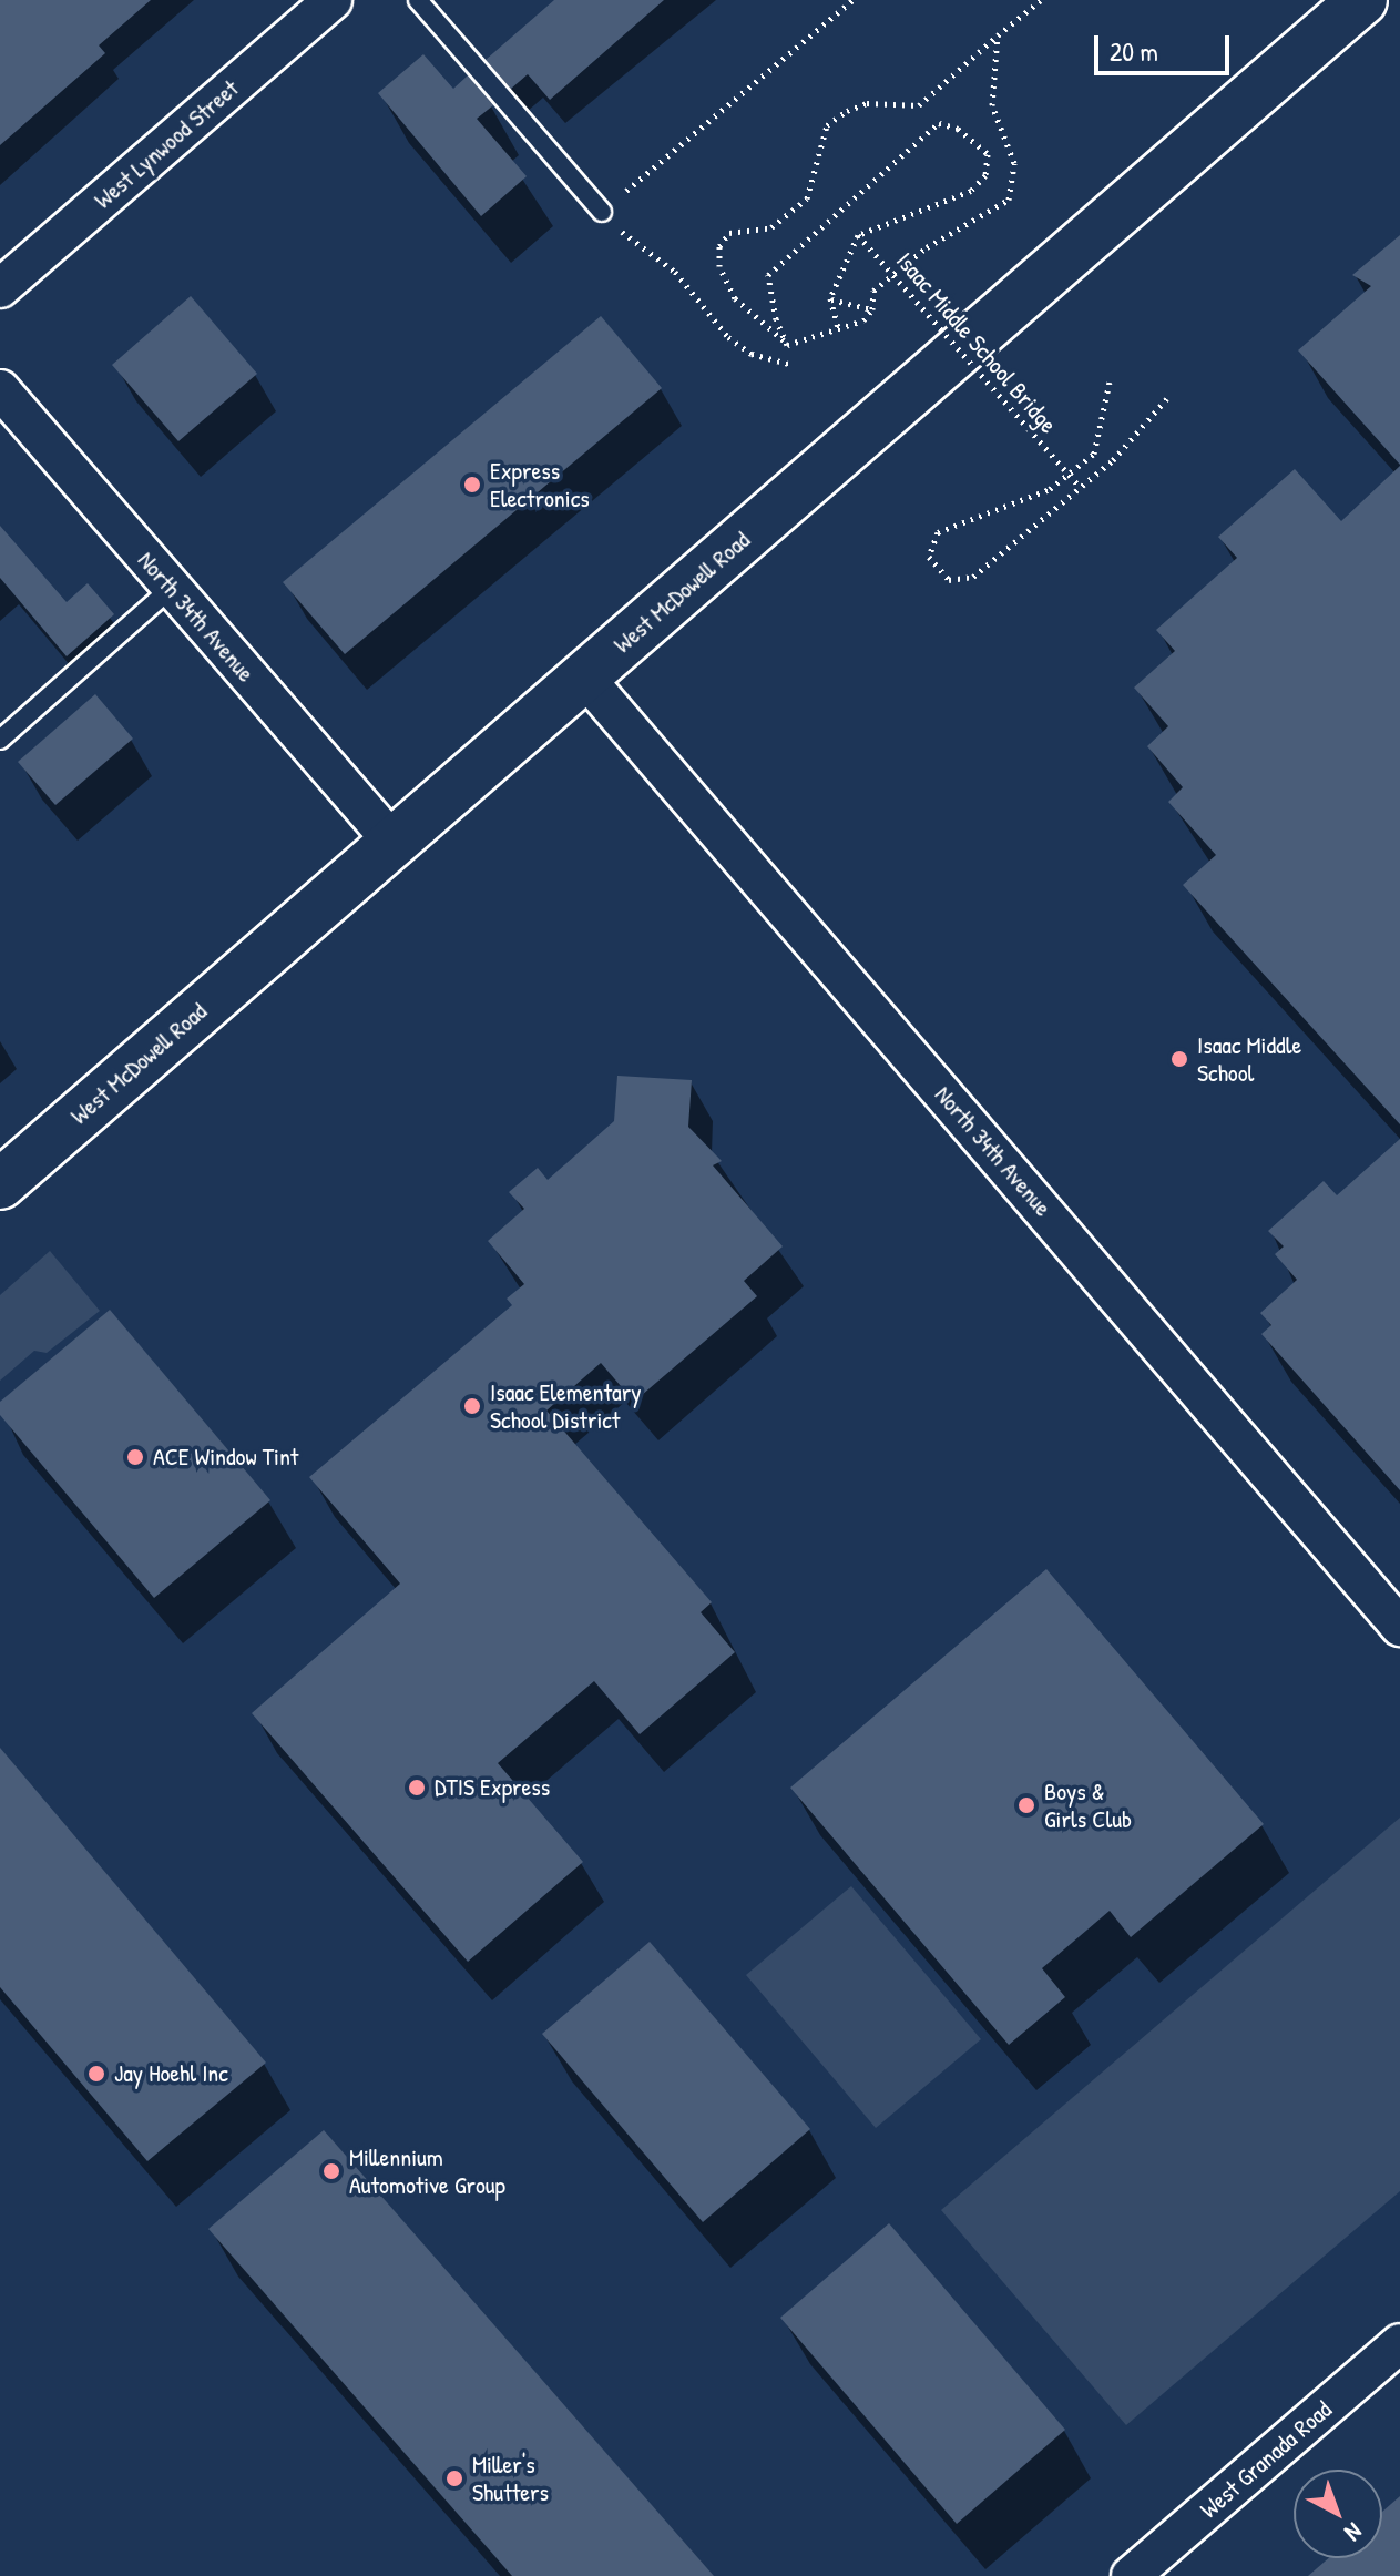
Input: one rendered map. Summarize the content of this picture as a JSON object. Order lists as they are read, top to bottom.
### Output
{
  "streets": {
    "main road": ["West McDowell Road"],
    "street": ["West Lynwood Street", "North 34th Avenue", "West Granada Road"],
    "path": ["Isaac Middle School Bridge"]
  },
  "crossings": [
    ["West McDowell Road", "North 34th Avenue"]
  ],
  "places": [
    "Express Electronics",
    "Isaac Middle School",
    "Isaac Elementary School District",
    "ACE Window Tint",
    "DTIS Express",
    "Boys & Girls Club",
    "Jay Hoehl Inc",
    "Millennium Automotive Group",
    "Miller's Shutters"
  ],
  "scale_bar": "20 m",
  "north": "bottom right"
}
